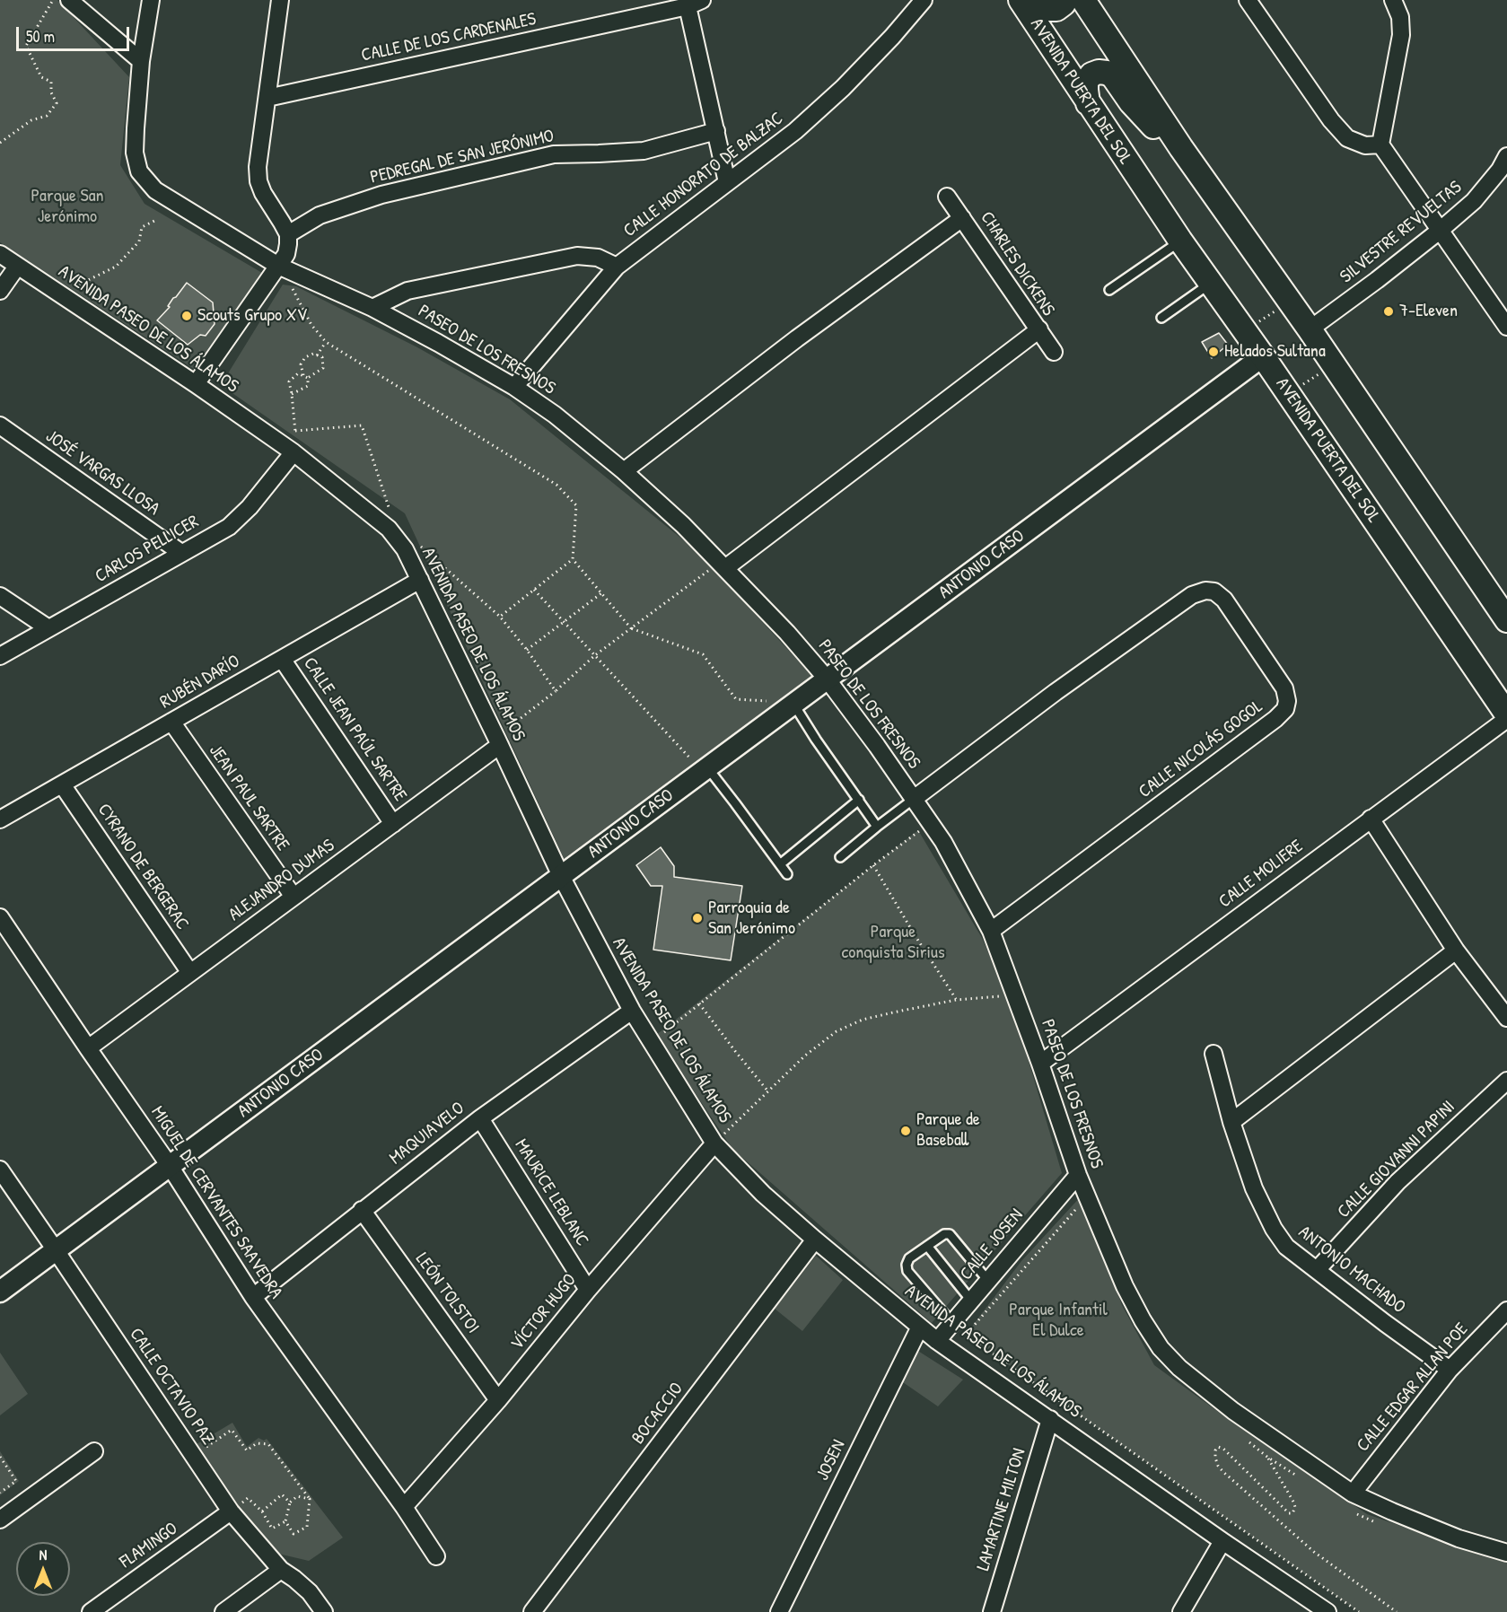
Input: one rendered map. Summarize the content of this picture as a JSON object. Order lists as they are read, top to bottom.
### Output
{
  "streets": {
    "main road": ["AVENIDA PUERTA DEL SOL"],
    "street": [
      "CALLE DE LOS CARDENALES",
      "PEDREGAL DE SAN JERÓNIMO",
      "CALLE HONORATO DE BALZAC",
      "SILVESTRE REVUELTAS",
      "CHARLES DICKENS",
      "AVENIDA PASEO DE LOS ÁLAMOS",
      "PASEO DE LOS FRESNOS",
      "JOSÉ VARGAS LLOSA",
      "CARLOS PELLICER",
      "ANTONIO CASO",
      "RUBÉN DARÍO",
      "CALLE JEAN PAÚL SARTRE",
      "CALLE NICOLÁS GOGOL",
      "JEAN PAUL SARTRE",
      "CYRANO DE BERGERAC",
      "CALLE MOLIERE",
      "ALEJANDRO DUMAS",
      "MAQUIAVELO",
      "CALLE GIOVANNI PAPINI",
      "MAURICE LEBLANC",
      "MIGUEL DE CERVANTES SAAVEDRA",
      "CALLE JOSEN",
      "ANTONIO MACHADO",
      "LEÓN TOLSTOI",
      "VÍCTOR HUGO",
      "CALLE OCTAVIO PAZ",
      "CALLE EDGAR ALLAN POE",
      "BOCACCIO",
      "JOSEN",
      "LAMARTINE MILTON",
      "FLAMINGO"
    ]
  },
  "crossings": [
    ["AVENIDA PUERTA DEL SOL", "ANTONIO CASO"],
    ["AVENIDA PUERTA DEL SOL", "CALLE MOLIERE"],
    ["CALLE HONORATO DE BALZAC", "PASEO DE LOS FRESNOS"],
    ["CHARLES DICKENS", "PASEO DE LOS FRESNOS"],
    ["AVENIDA PASEO DE LOS ÁLAMOS", "CARLOS PELLICER"],
    ["AVENIDA PASEO DE LOS ÁLAMOS", "ANTONIO CASO"],
    ["AVENIDA PASEO DE LOS ÁLAMOS", "RUBÉN DARÍO"],
    ["AVENIDA PASEO DE LOS ÁLAMOS", "ALEJANDRO DUMAS"],
    ["AVENIDA PASEO DE LOS ÁLAMOS", "MAQUIAVELO"],
    ["AVENIDA PASEO DE LOS ÁLAMOS", "CALLE JOSEN"],
    ["AVENIDA PASEO DE LOS ÁLAMOS", "VÍCTOR HUGO"],
    ["AVENIDA PASEO DE LOS ÁLAMOS", "BOCACCIO"],
    ["AVENIDA PASEO DE LOS ÁLAMOS", "JOSEN"],
    ["AVENIDA PASEO DE LOS ÁLAMOS", "LAMARTINE MILTON"],
    ["PASEO DE LOS FRESNOS", "ANTONIO CASO"],
    ["PASEO DE LOS FRESNOS", "CALLE NICOLÁS GOGOL"],
    ["PASEO DE LOS FRESNOS", "CALLE MOLIERE"],
    ["PASEO DE LOS FRESNOS", "CALLE JOSEN"],
    ["PASEO DE LOS FRESNOS", "CALLE EDGAR ALLAN POE"],
    ["JOSÉ VARGAS LLOSA", "CARLOS PELLICER"],
    ["ANTONIO CASO", "MIGUEL DE CERVANTES SAAVEDRA"],
    ["ANTONIO CASO", "CALLE OCTAVIO PAZ"],
    ["RUBÉN DARÍO", "CALLE JEAN PAÚL SARTRE"],
    ["RUBÉN DARÍO", "JEAN PAUL SARTRE"],
    ["RUBÉN DARÍO", "CYRANO DE BERGERAC"],
    ["CALLE JEAN PAÚL SARTRE", "ALEJANDRO DUMAS"],
    ["JEAN PAUL SARTRE", "ALEJANDRO DUMAS"],
    ["CYRANO DE BERGERAC", "ALEJANDRO DUMAS"],
    ["ALEJANDRO DUMAS", "MIGUEL DE CERVANTES SAAVEDRA"],
    ["MAQUIAVELO", "MAURICE LEBLANC"],
    ["MAQUIAVELO", "MIGUEL DE CERVANTES SAAVEDRA"],
    ["MAQUIAVELO", "LEÓN TOLSTOI"],
    ["CALLE GIOVANNI PAPINI", "ANTONIO MACHADO"],
    ["MAURICE LEBLANC", "VÍCTOR HUGO"],
    ["MIGUEL DE CERVANTES SAAVEDRA", "VÍCTOR HUGO"],
    ["ANTONIO MACHADO", "CALLE EDGAR ALLAN POE"],
    ["LEÓN TOLSTOI", "VÍCTOR HUGO"],
    ["CALLE OCTAVIO PAZ", "FLAMINGO"]
  ],
  "parks": ["Parque San Jerónimo", "Parque conquista Sirius", "Parque Infantil El Dulce"],
  "places": [
    "7-Eleven",
    "Scouts Grupo XV",
    "Helados Sultana",
    "Parroquia de San Jerónimo",
    "Parque de Baseball"
  ],
  "scale_bar": "50 m",
  "north": "top"
}
